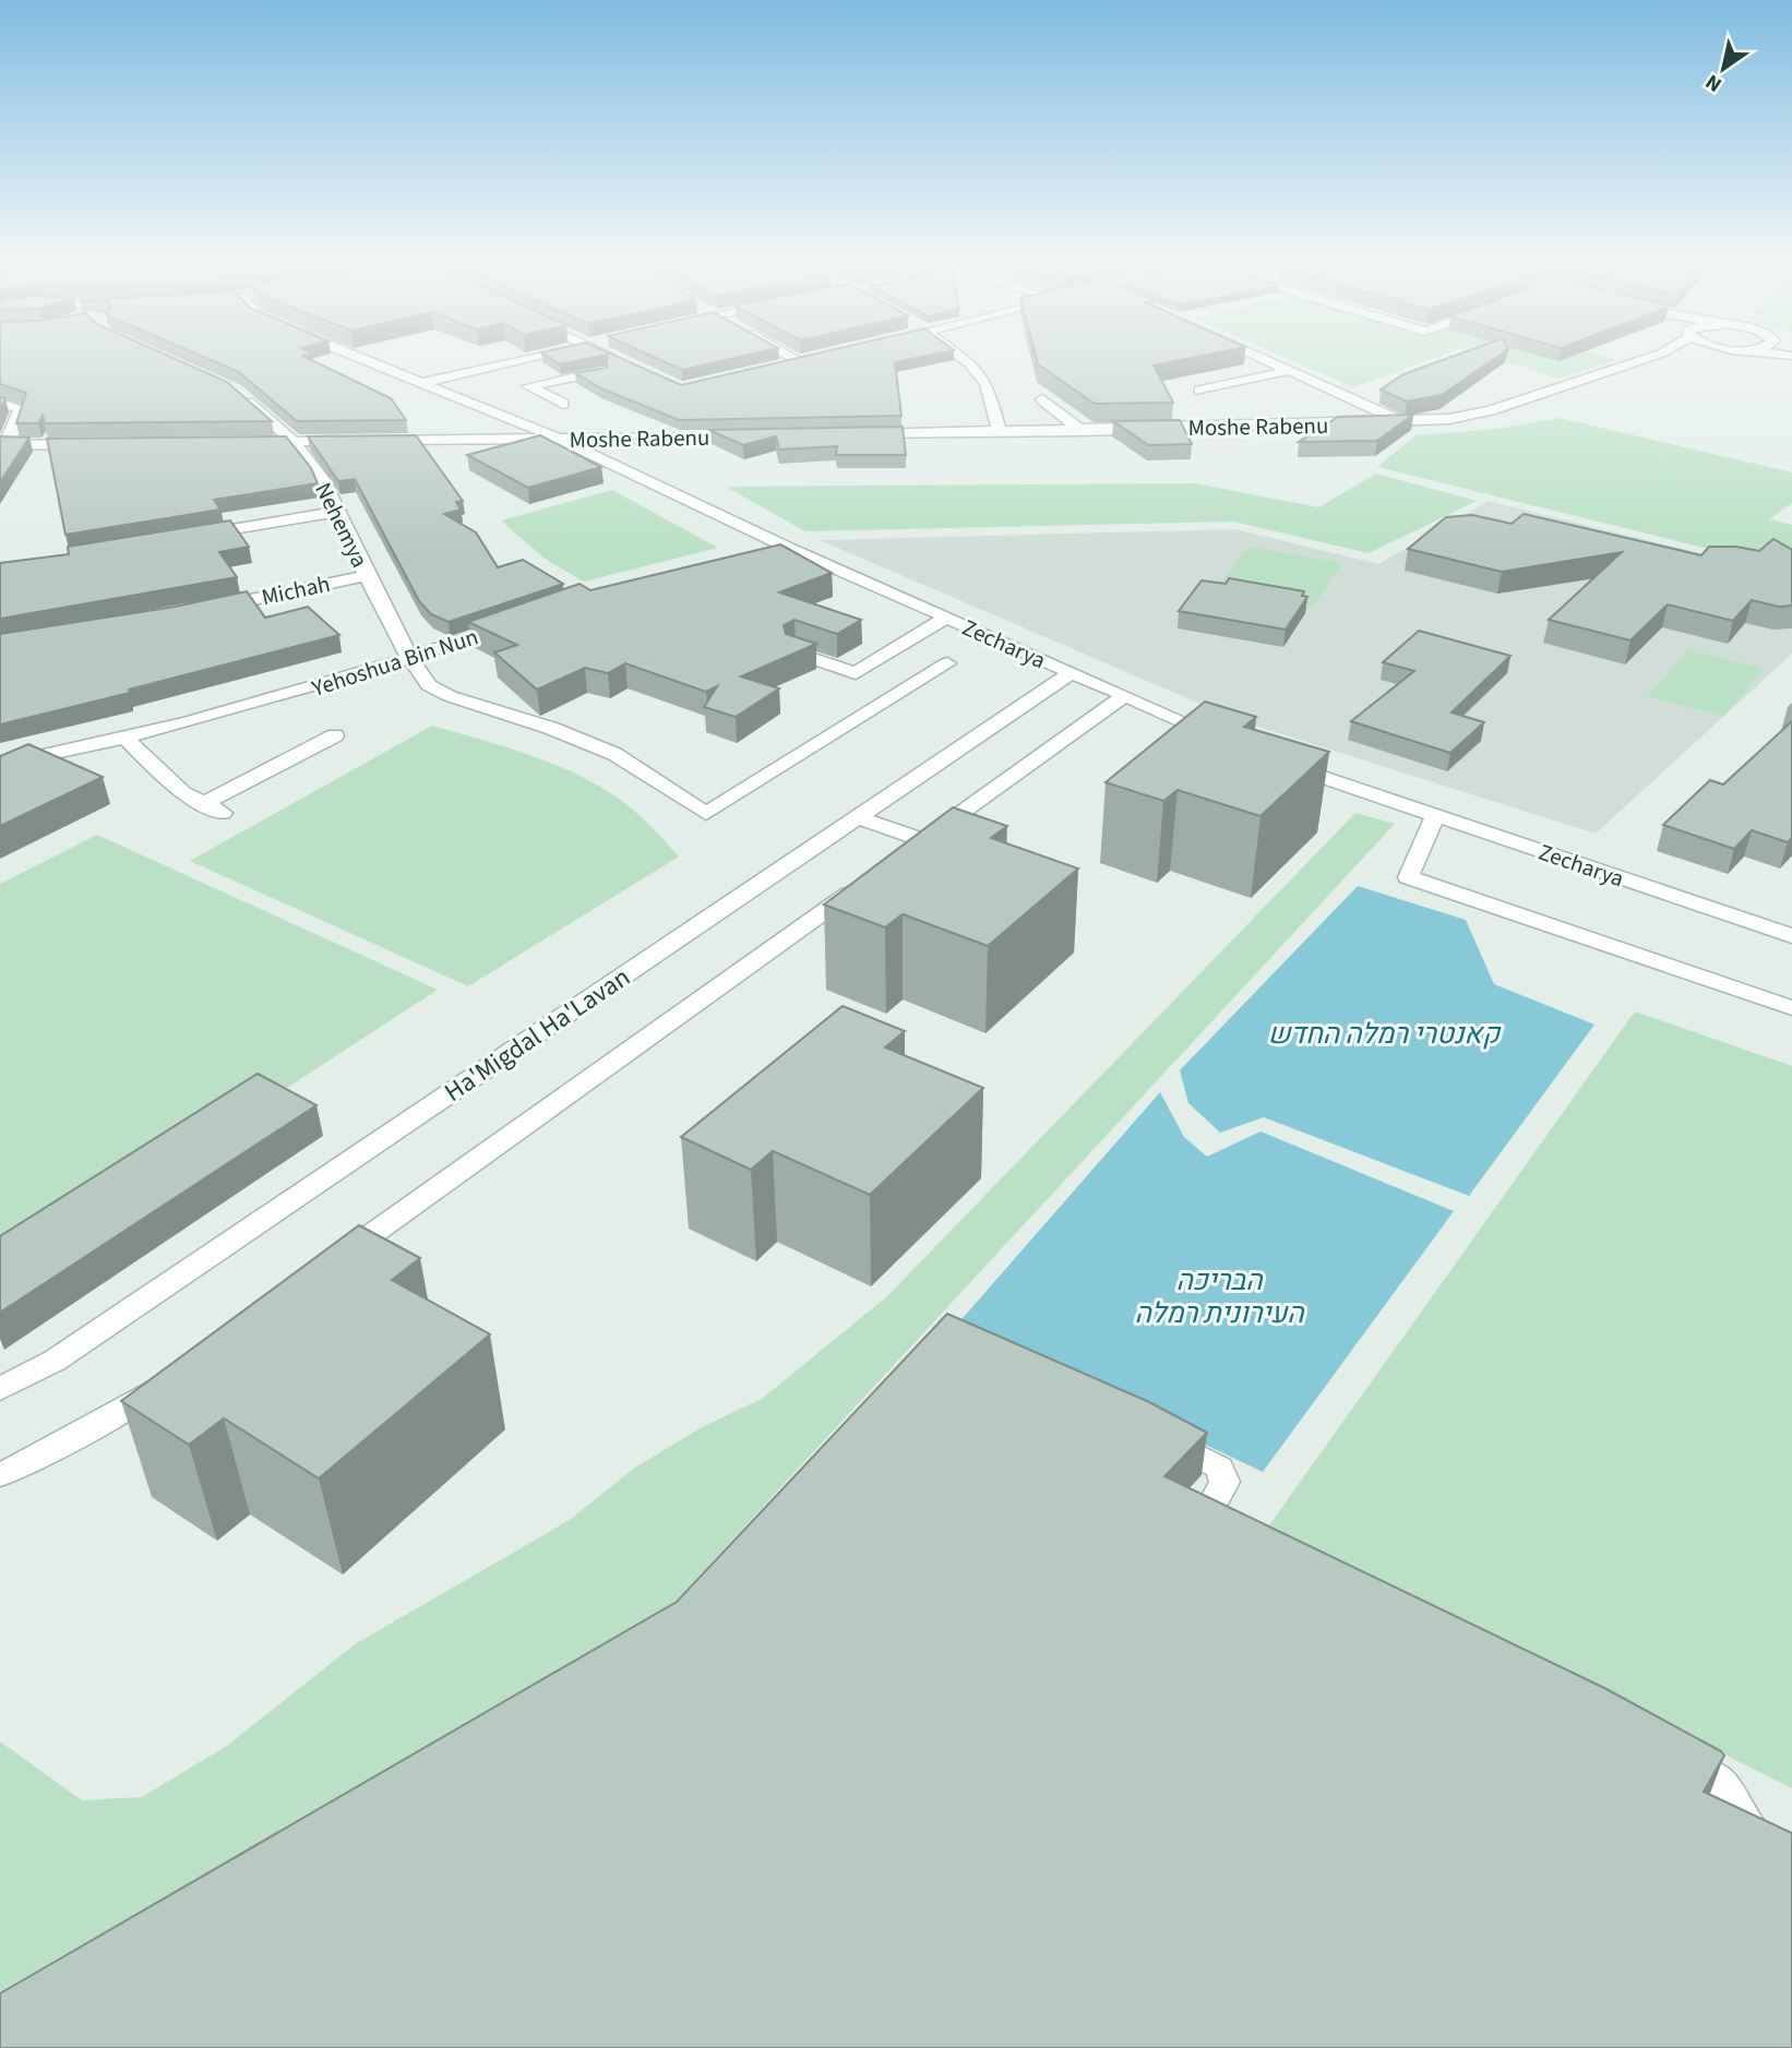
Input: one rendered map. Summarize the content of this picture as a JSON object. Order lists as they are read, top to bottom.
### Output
{
  "streets": {
    "street": [
      "Moshe Rabenu",
      "Nehemya",
      "Michah",
      "Zecharya",
      "Yehoshua Bin Nun",
      "Ha'Migdal Ha'Lavan"
    ]
  },
  "crossings": [
    ["Moshe Rabenu", "Nehemya"],
    ["Moshe Rabenu", "Zecharya"],
    ["Nehemya", "Michah"],
    ["Nehemya", "Yehoshua Bin Nun"],
    ["Zecharya", "Ha'Migdal Ha'Lavan"]
  ],
  "water": ["קאנטרי רמלה החדש", "הבריכה העירונית רמלה"],
  "north": "bottom left"
}
